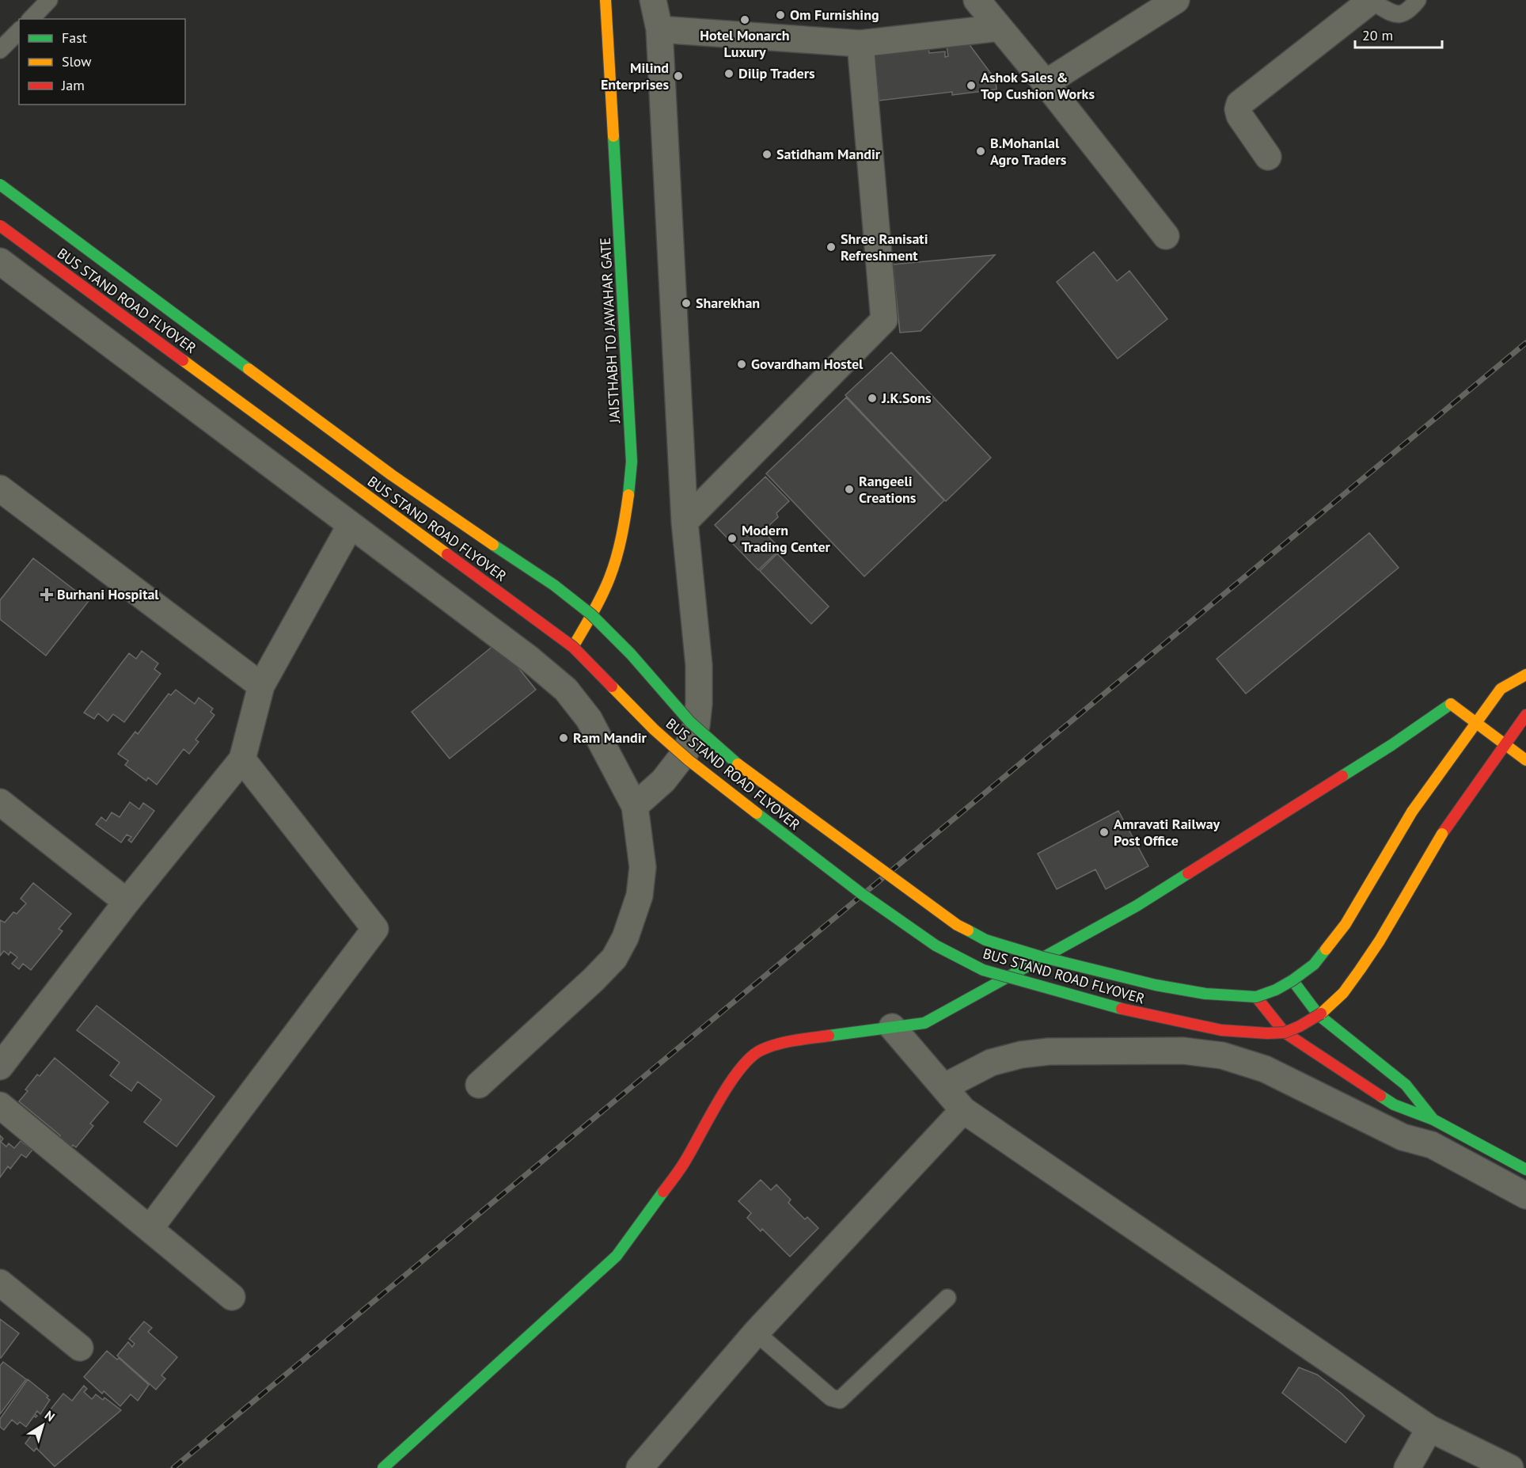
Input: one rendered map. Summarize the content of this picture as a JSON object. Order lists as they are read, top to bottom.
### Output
{
  "streets": {
    "main road": ["BUS STAND ROAD FLYOVER", "JAISTHABH TO JAWAHAR GATE"]
  },
  "crossings": [
    ["BUS STAND ROAD FLYOVER", "JAISTHABH TO JAWAHAR GATE"]
  ],
  "places": {
    "other": [
      "Om Furnishing",
      "Hotel Monarch Luxury",
      "Dilip Traders",
      "Milind Enterprises",
      "Ashok Sales & Top Cushion Works",
      "B.Mohanlal Agro Traders",
      "Satidham Mandir",
      "Shree Ranisati Refreshment",
      "Sharekhan",
      "Govardham Hostel",
      "J.K.Sons",
      "Rangeeli Creations",
      "Modern Trading Center",
      "Ram Mandir",
      "Amravati Railway Post Office"
    ],
    "health": ["Burhani Hospital"]
  },
  "legend": ["Fast", "Slow", "Jam"],
  "scale_bar": "20 m",
  "north": "top right"
}
